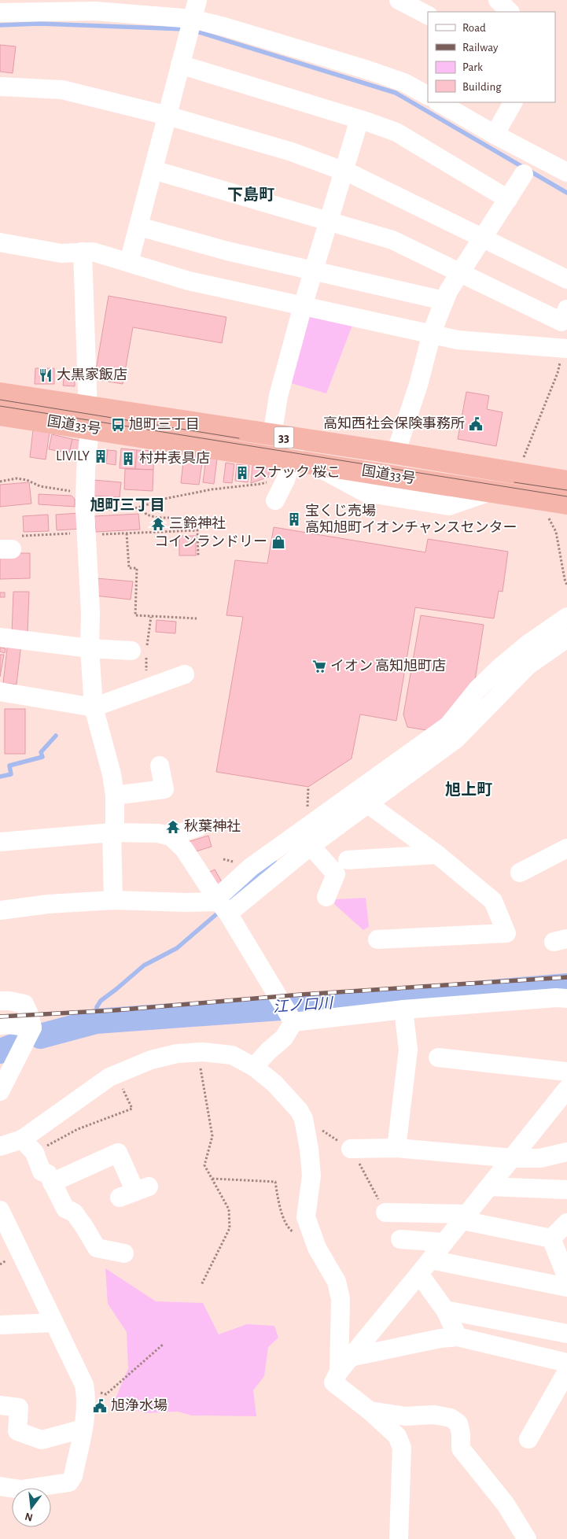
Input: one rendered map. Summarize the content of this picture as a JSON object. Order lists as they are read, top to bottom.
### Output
{
  "streets": {
    "highway": ["国道33号", "33"]
  },
  "districts": ["下島町", "旭町三丁目", "旭上町"],
  "water": ["江ノ口川"],
  "places": {
    "restaurant": ["大黒家飯店"],
    "public building": ["高知西社会保険事務所", "旭浄水場"],
    "bus stop": ["旭町三丁目"],
    "building": [
      "LIVILY",
      "村井表具店",
      "スナック 桜こ",
      "宝くじ売場 高知旭町イオンチャンスセンター"
    ],
    "temple": ["三鈴神社", "秋葉神社"],
    "shop": ["コインランドリー"],
    "supermarket": ["イオン 高知旭町店"]
  },
  "legend": [
    "Road",
    "Railway",
    "Park",
    "Building"
  ],
  "north": "bottom"
}
